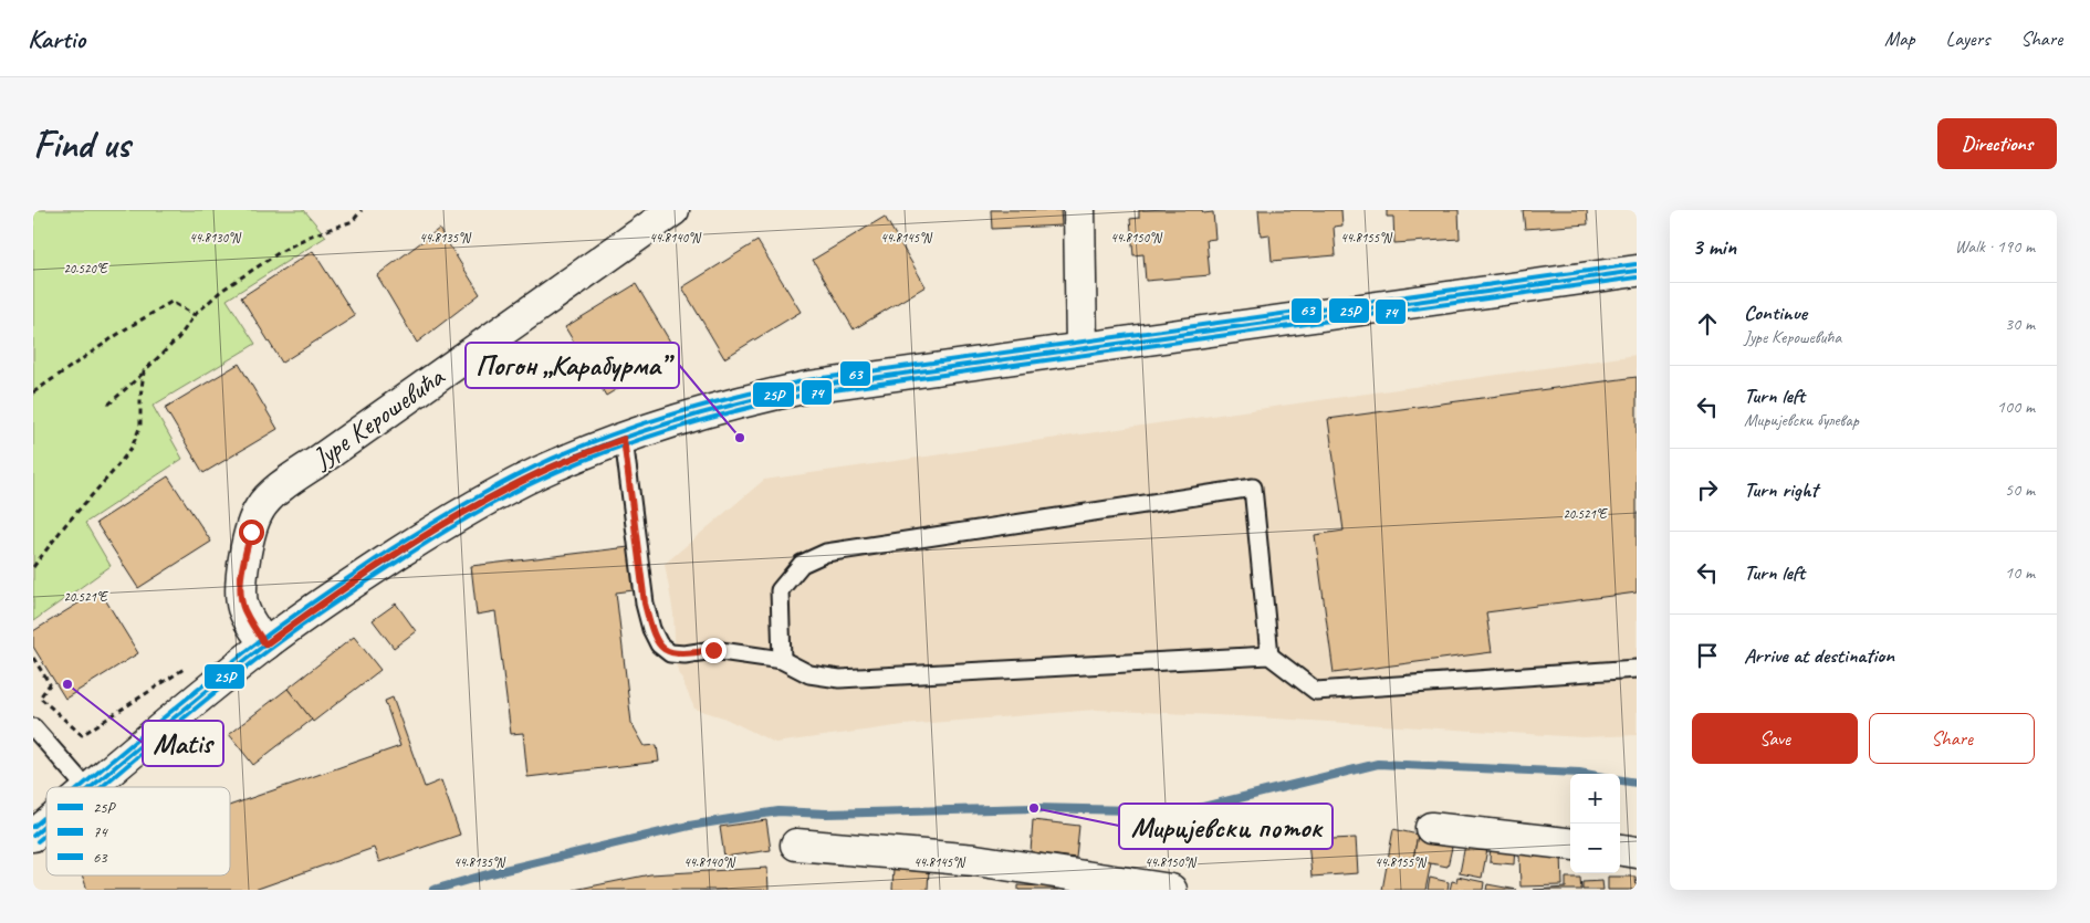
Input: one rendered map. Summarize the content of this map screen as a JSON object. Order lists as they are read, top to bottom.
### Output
{
  "streets": {
    "main road": ["Јуре Керошевића"]
  },
  "places": ["Погон „Карабурма”", "Matis", "Миријевски поток"],
  "lines": ["transit line 63", "transit line 25P", "transit line 74"],
  "legend": ["25P", "74", "63"],
  "page": {
    "header": "Kartio",
    "nav": ["Map", "Layers", "Share"],
    "buttons": [
      "Directions",
      ["Save", "Share"]
    ],
    "title": "Find us",
    "heading": ["3 min", "Walk · 190 m"],
    "list": [
      ["Continue", "Јуре Керошевића", "30 m"],
      ["Turn left", "Миријевски булевар", "100 m"],
      ["Turn right", "50 m"],
      ["Turn left", "10 m"],
      "Arrive at destination"
    ],
    "map_buttons": ["+", "−"]
  },
  "coordinates": [
    "44.8130°N",
    "44.8135°N",
    "44.8140°N",
    "44.8145°N",
    "44.8150°N",
    "44.8155°N",
    "20.520°E",
    "20.521°E"
  ]
}
